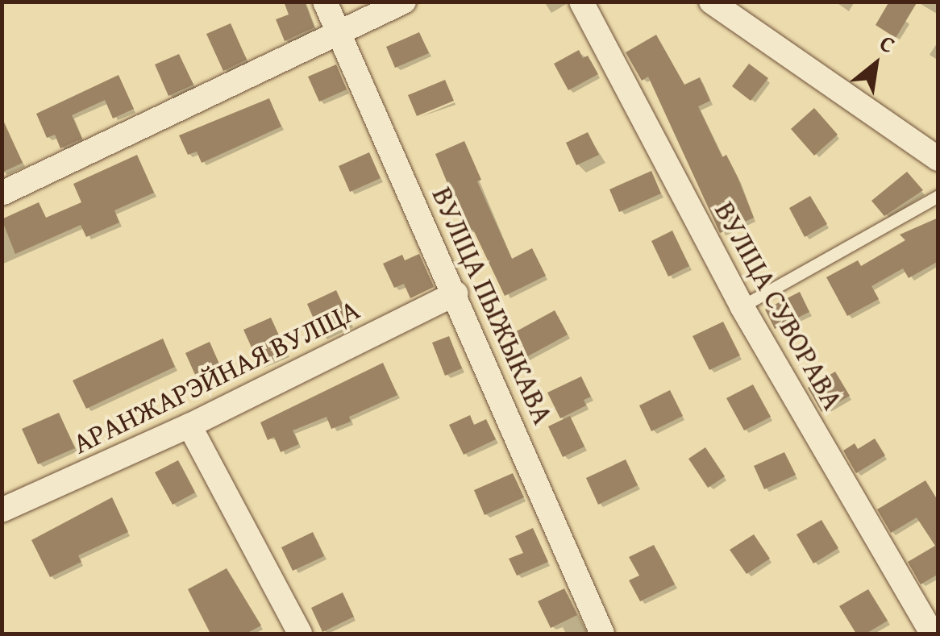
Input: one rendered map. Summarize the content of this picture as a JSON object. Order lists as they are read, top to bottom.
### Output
{
  "streets": {
    "street": ["ВУЛІЦА ПЫЖЫКАВА", "ВУЛІЦА СУВОРАВА", "АРАНЖАРЭЙНАЯ ВУЛІЦА"]
  },
  "crossings": [
    ["ВУЛІЦА ПЫЖЫКАВА", "АРАНЖАРЭЙНАЯ ВУЛІЦА"]
  ],
  "north": "top right"
}
